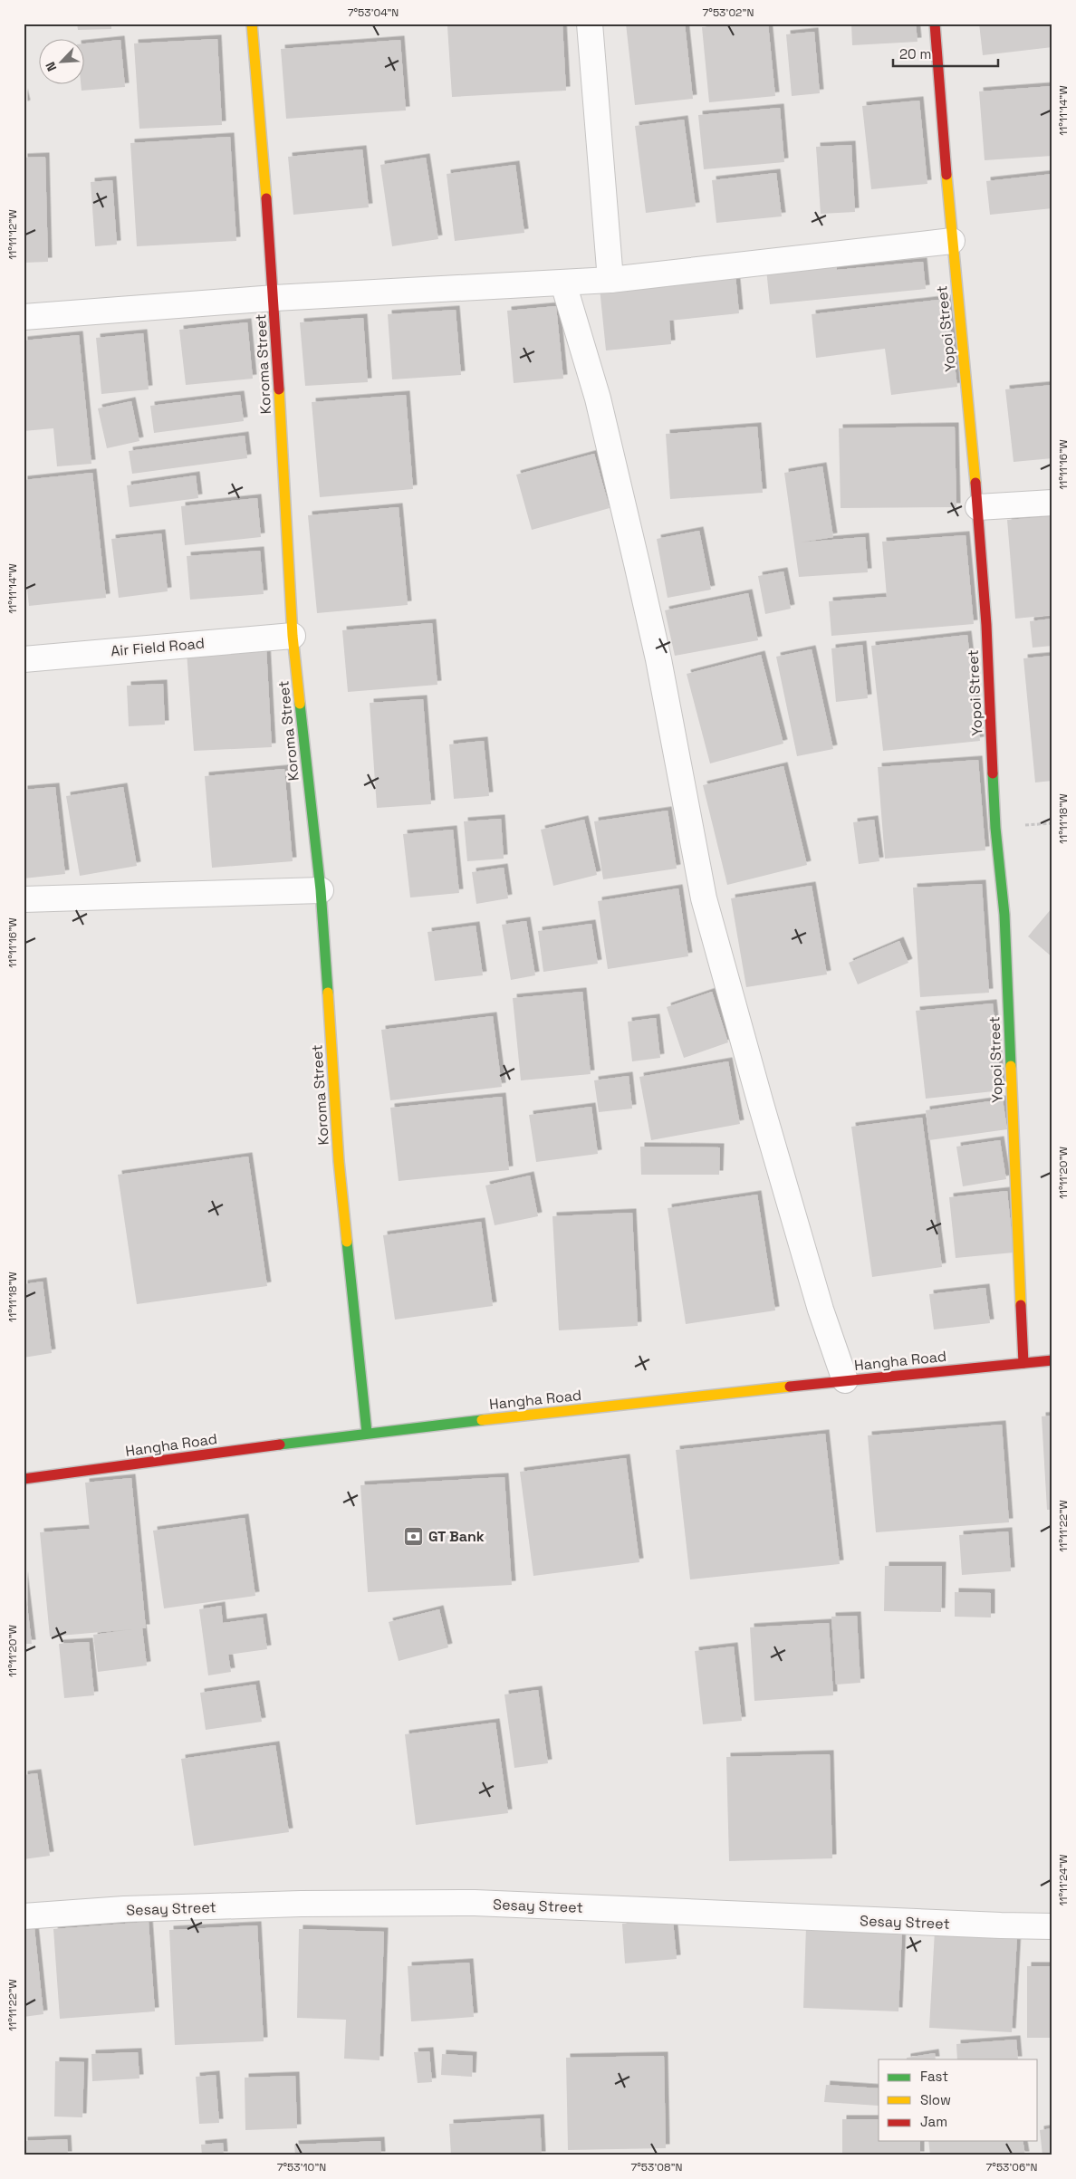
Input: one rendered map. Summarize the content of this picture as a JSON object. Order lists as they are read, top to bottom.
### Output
{
  "streets": {
    "main road": ["Yopoi Street", "Koroma Street", "Hangha Road"],
    "street": ["Air Field Road", "Sesay Street"]
  },
  "crossings": [
    ["Yopoi Street", "Hangha Road"],
    ["Koroma Street", "Air Field Road"],
    ["Koroma Street", "Hangha Road"]
  ],
  "places": {
    "bank": ["GT Bank"]
  },
  "legend": ["Fast", "Slow", "Jam"],
  "scale_bar": "20 m",
  "north": "bottom left",
  "coordinates": [
    "7°53'04\"N",
    "7°53'02\"N",
    "11°11'14\"W",
    "11°11'12\"W",
    "11°11'16\"W",
    "11°11'18\"W",
    "11°11'20\"W",
    "11°11'22\"W",
    "11°11'24\"W",
    "7°53'10\"N",
    "7°53'08\"N",
    "7°53'06\"N"
  ]
}
